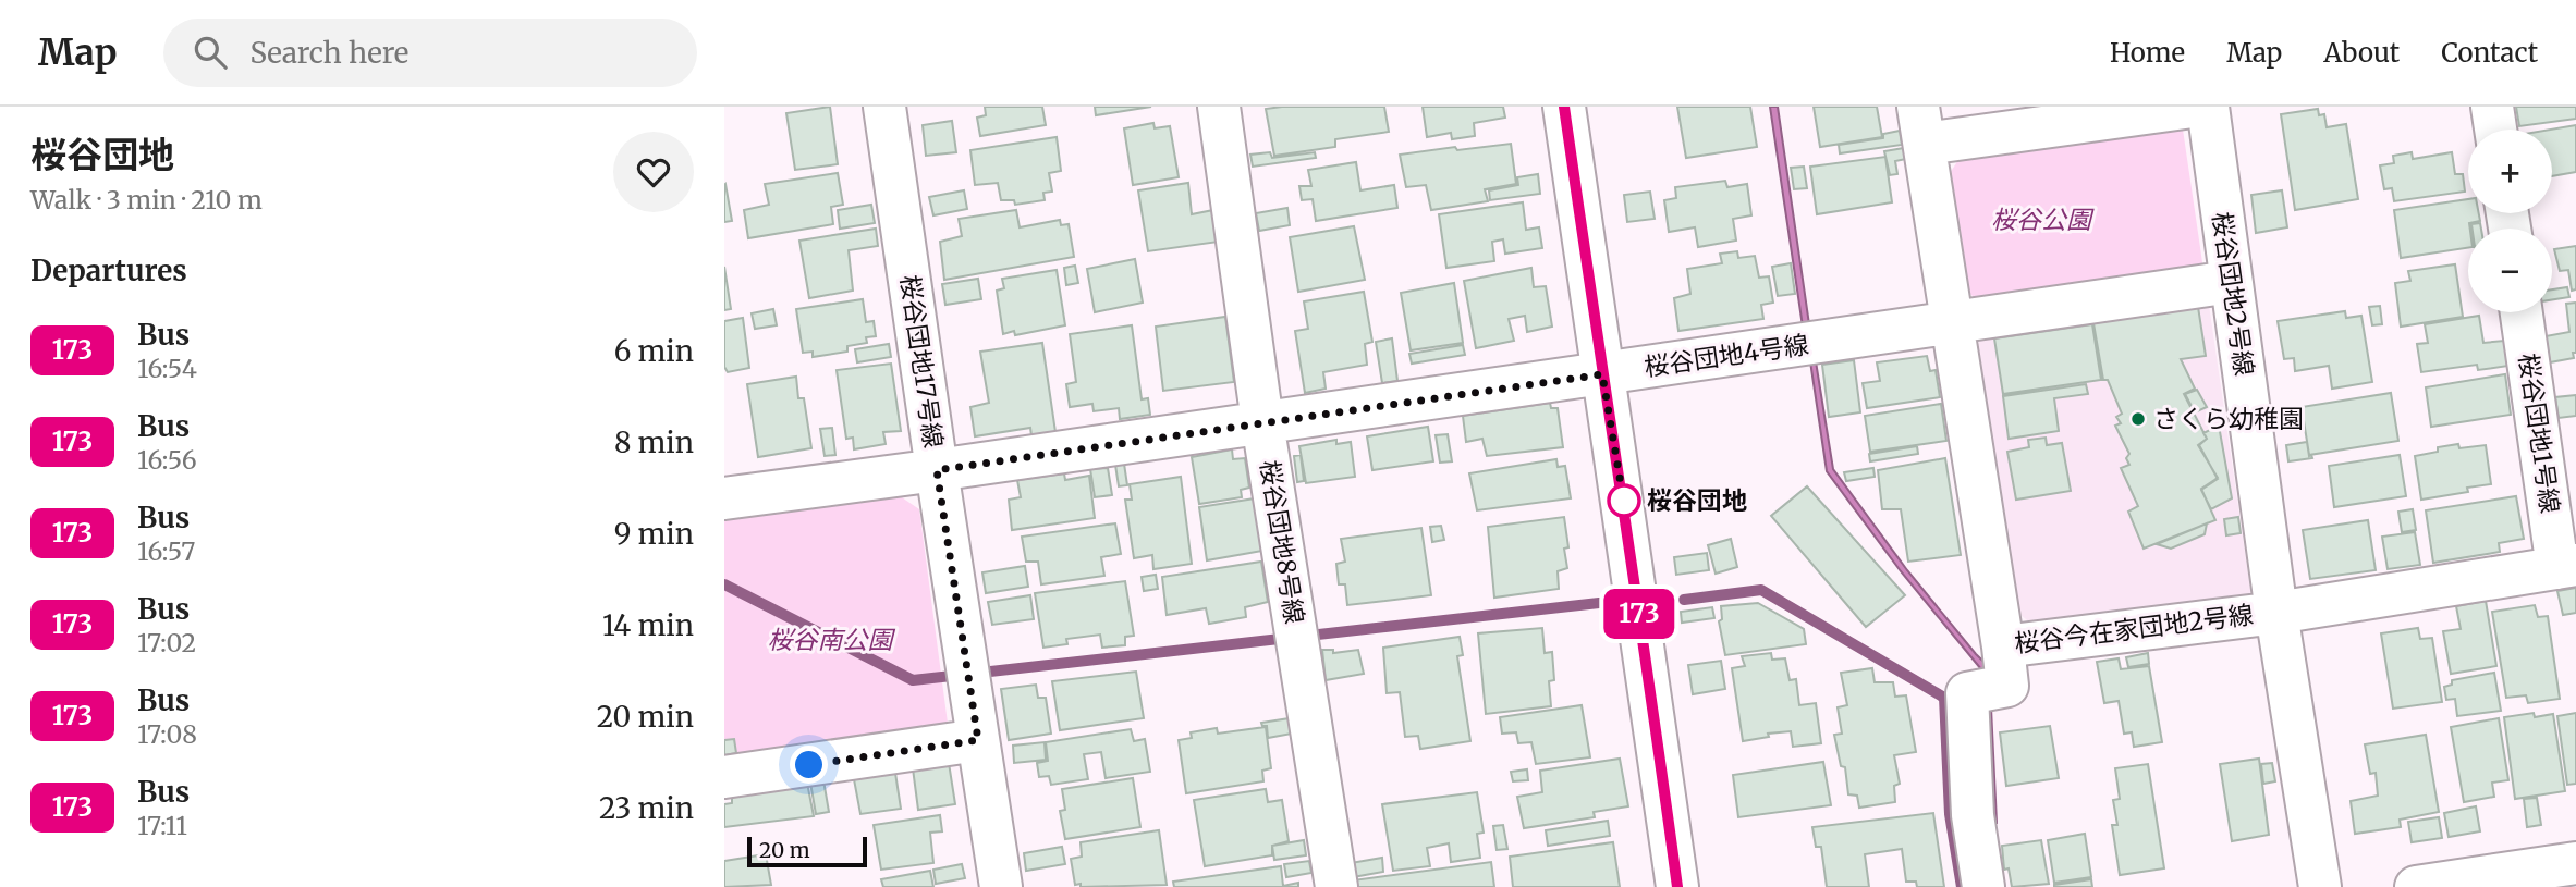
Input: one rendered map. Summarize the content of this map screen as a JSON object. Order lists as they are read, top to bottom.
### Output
{
  "streets": {
    "street": [
      "桜谷団地2号線",
      "桜谷団地4号線",
      "桜谷団地17号線",
      "桜谷団地1号線",
      "桜谷団地8号線",
      "桜谷今在家団地2号線"
    ]
  },
  "crossings": [
    ["桜谷団地2号線", "桜谷団地4号線"],
    ["桜谷団地2号線", "桜谷今在家団地2号線"],
    ["桜谷団地4号線", "桜谷団地17号線"],
    ["桜谷団地4号線", "桜谷団地8号線"],
    ["桜谷団地4号線", "桜谷今在家団地2号線"],
    ["桜谷団地1号線", "桜谷今在家団地2号線"]
  ],
  "parks": ["桜谷公園", "桜谷南公園"],
  "places": ["さくら幼稚園", "桜谷団地"],
  "lines": ["bus line 173"],
  "scale_bar": "20 m",
  "page": {
    "header": "Map",
    "search": "Search here",
    "nav": [
      "Home",
      "Map",
      "About",
      "Contact"
    ],
    "heading": [
      ["桜谷団地", "Walk · 3 min · 210 m"],
      "Departures"
    ],
    "on_map": "173",
    "map_buttons": ["+", "−"],
    "list": [
      {
        "mark": "173",
        "name": "Bus",
        "note": "16:54",
        "value": "6 min"
      },
      {
        "mark": "173",
        "name": "Bus",
        "note": "16:56",
        "value": "8 min"
      },
      {
        "mark": "173",
        "name": "Bus",
        "note": "16:57",
        "value": "9 min"
      },
      {
        "mark": "173",
        "name": "Bus",
        "note": "17:02",
        "value": "14 min"
      },
      {
        "mark": "173",
        "name": "Bus",
        "note": "17:08",
        "value": "20 min"
      },
      {
        "mark": "173",
        "name": "Bus",
        "note": "17:11",
        "value": "23 min"
      }
    ],
    "scale": "20 m"
  }
}
